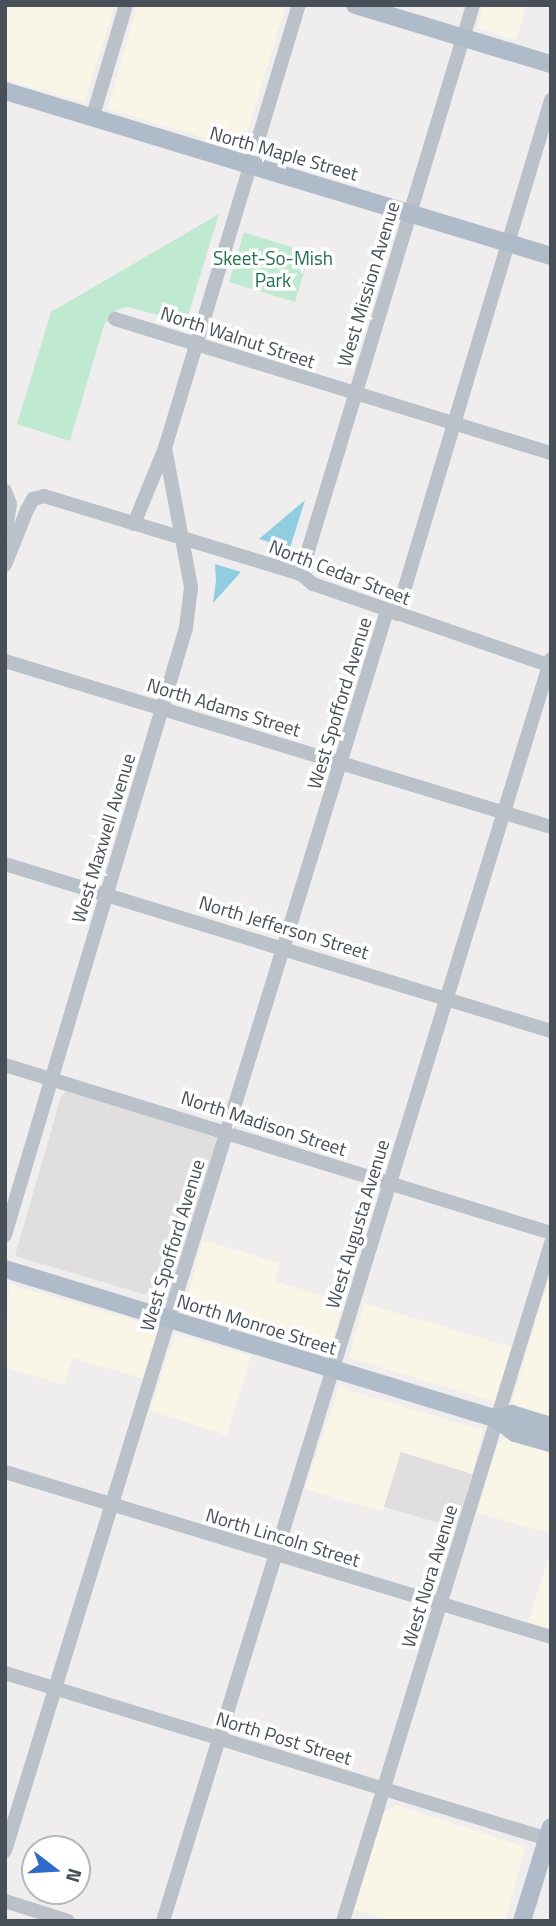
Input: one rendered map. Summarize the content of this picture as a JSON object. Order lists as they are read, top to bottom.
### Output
{
  "streets": {
    "main road": ["North Maple Street", "North Monroe Street"],
    "street": [
      "West Mission Avenue",
      "North Walnut Street",
      "North Cedar Street",
      "West Spofford Avenue",
      "North Adams Street",
      "West Maxwell Avenue",
      "North Jefferson Street",
      "North Madison Street",
      "West Augusta Avenue",
      "North Lincoln Street",
      "West Nora Avenue",
      "North Post Street"
    ]
  },
  "crossings": [
    ["North Maple Street", "West Mission Avenue"],
    ["North Maple Street", "West Spofford Avenue"],
    ["North Maple Street", "West Maxwell Avenue"],
    ["West Mission Avenue", "North Walnut Street"],
    ["West Mission Avenue", "North Cedar Street"],
    ["North Walnut Street", "West Spofford Avenue"],
    ["North Walnut Street", "West Maxwell Avenue"],
    ["North Cedar Street", "West Spofford Avenue"],
    ["North Cedar Street", "West Maxwell Avenue"],
    ["North Cedar Street", "West Augusta Avenue"],
    ["West Spofford Avenue", "North Adams Street"],
    ["West Spofford Avenue", "North Jefferson Street"],
    ["West Spofford Avenue", "North Madison Street"],
    ["West Spofford Avenue", "North Monroe Street"],
    ["West Spofford Avenue", "North Lincoln Street"],
    ["West Spofford Avenue", "North Post Street"],
    ["North Adams Street", "West Maxwell Avenue"],
    ["North Adams Street", "West Augusta Avenue"],
    ["West Maxwell Avenue", "North Jefferson Street"],
    ["West Maxwell Avenue", "North Madison Street"],
    ["North Jefferson Street", "West Augusta Avenue"],
    ["North Madison Street", "West Augusta Avenue"],
    ["West Augusta Avenue", "North Monroe Street"],
    ["West Augusta Avenue", "North Lincoln Street"],
    ["West Augusta Avenue", "North Post Street"],
    ["North Monroe Street", "West Nora Avenue"],
    ["North Lincoln Street", "West Nora Avenue"],
    ["West Nora Avenue", "North Post Street"]
  ],
  "parks": ["Skeet-So-Mish Park"],
  "north": "right"
}
